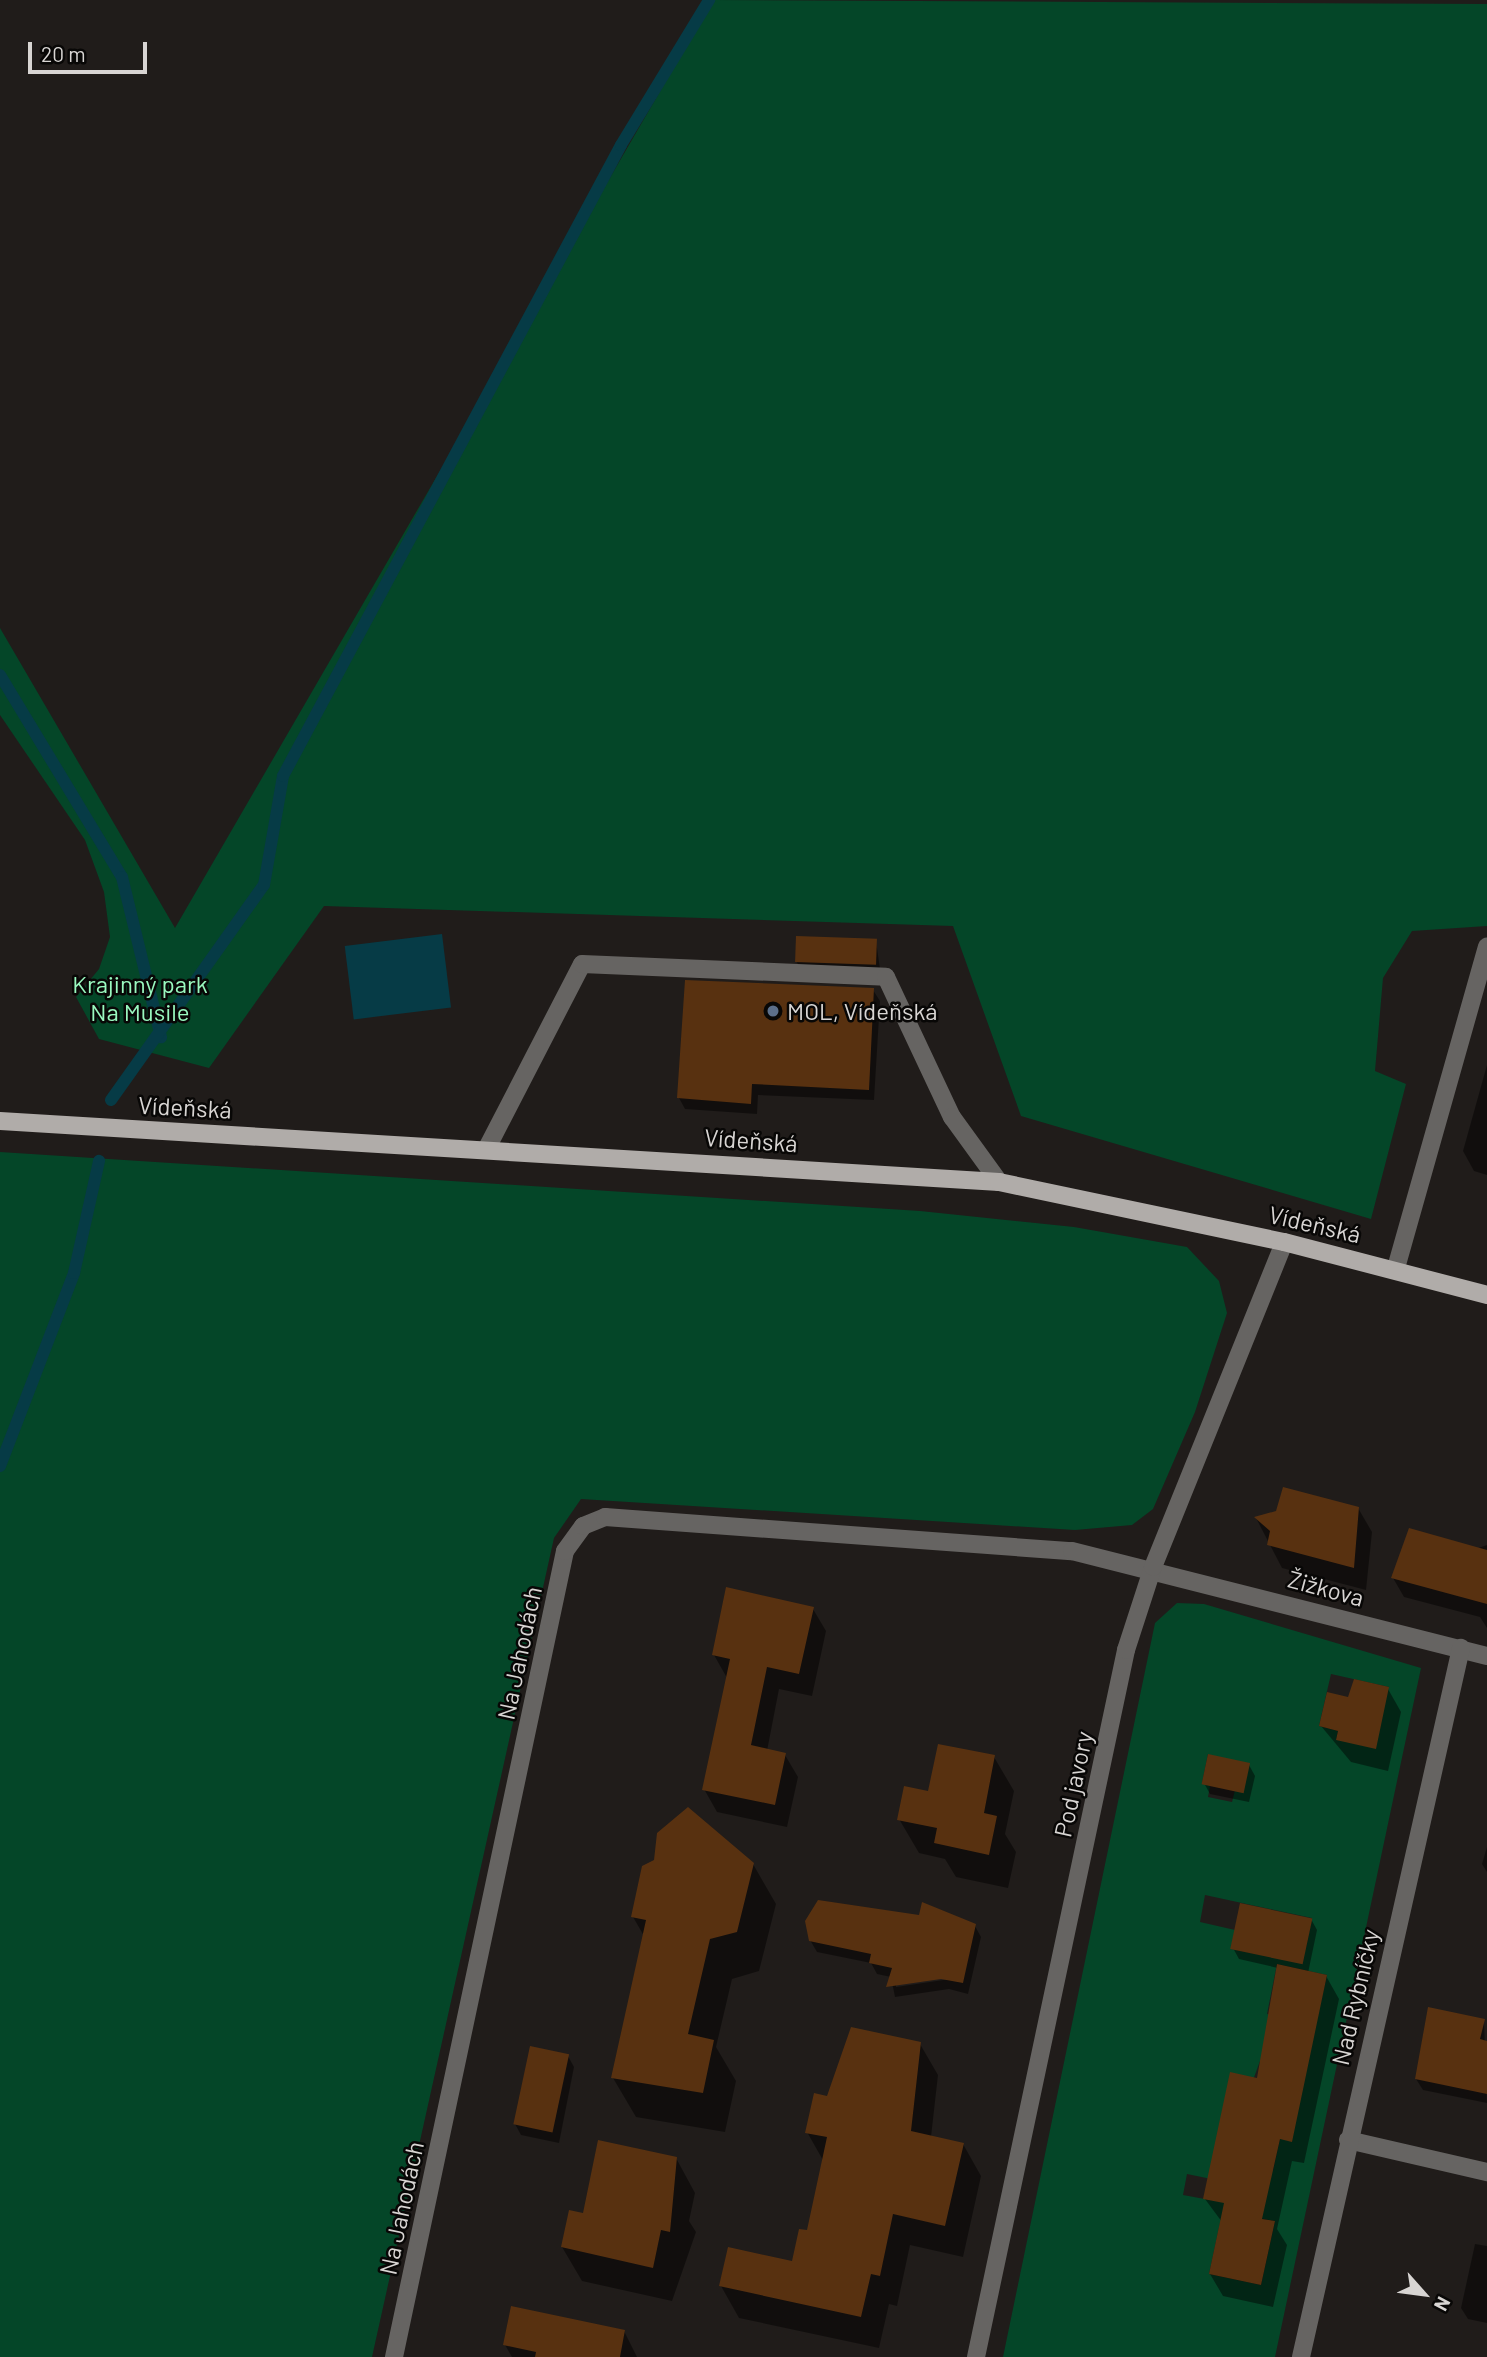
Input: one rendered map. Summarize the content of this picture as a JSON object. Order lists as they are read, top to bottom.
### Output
{
  "streets": {
    "main road": ["Vídeňská"],
    "street": [
      "Žižkova",
      "Na Jahodách",
      "Pod javory",
      "Nad Rybníčky"
    ]
  },
  "crossings": [
    ["Vídeňská", "Pod javory"],
    ["Žižkova", "Na Jahodách"],
    ["Žižkova", "Pod javory"],
    ["Žižkova", "Nad Rybníčky"],
    ["Na Jahodách", "Pod javory"]
  ],
  "parks": ["Krajinný park Na Musile"],
  "places": ["MOL, Vídeňská"],
  "scale_bar": "20 m",
  "north": "bottom right"
}
